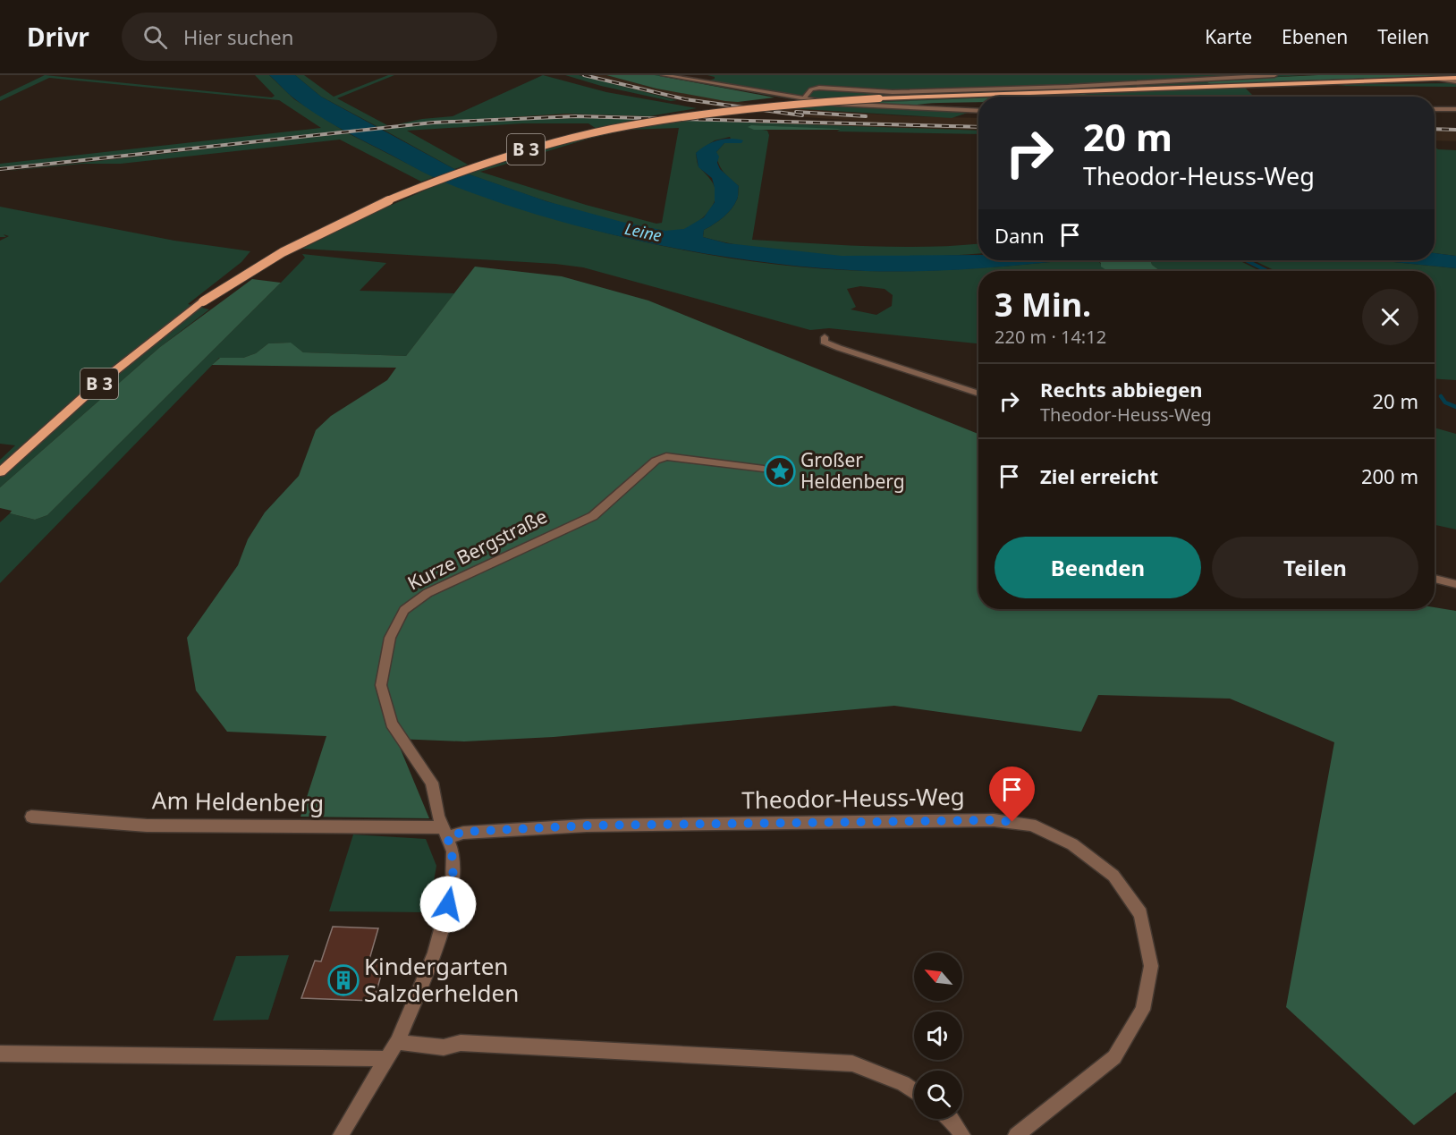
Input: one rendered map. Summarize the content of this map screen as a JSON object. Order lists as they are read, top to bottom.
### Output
{
  "streets": {
    "main road": ["B 3"],
    "street": ["Kurze Bergstraße", "Theodor-Heuss-Weg", "Am Heldenberg"]
  },
  "crossings": [
    ["Kurze Bergstraße", "Theodor-Heuss-Weg"],
    ["Kurze Bergstraße", "Am Heldenberg"],
    ["Theodor-Heuss-Weg", "Am Heldenberg"]
  ],
  "water": ["Leine"],
  "places": {
    "place": ["Großer Heldenberg"],
    "building": ["Kindergarten Salzderhelden"]
  },
  "north": "top left",
  "page": {
    "header": "Drivr",
    "search": "Hier suchen",
    "nav": ["Karte", "Ebenen", "Teilen"],
    "turn": ["20 m", "Theodor-Heuss-Weg"],
    "then": "Dann",
    "heading": ["3 Min.", "220 m · 14:12"],
    "list": [
      {
        "name": "Rechts abbiegen",
        "note": "Theodor-Heuss-Weg",
        "value": "20 m"
      },
      {
        "name": "Ziel erreicht",
        "value": "200 m"
      }
    ],
    "buttons": ["Beenden", "Teilen"]
  }
}
